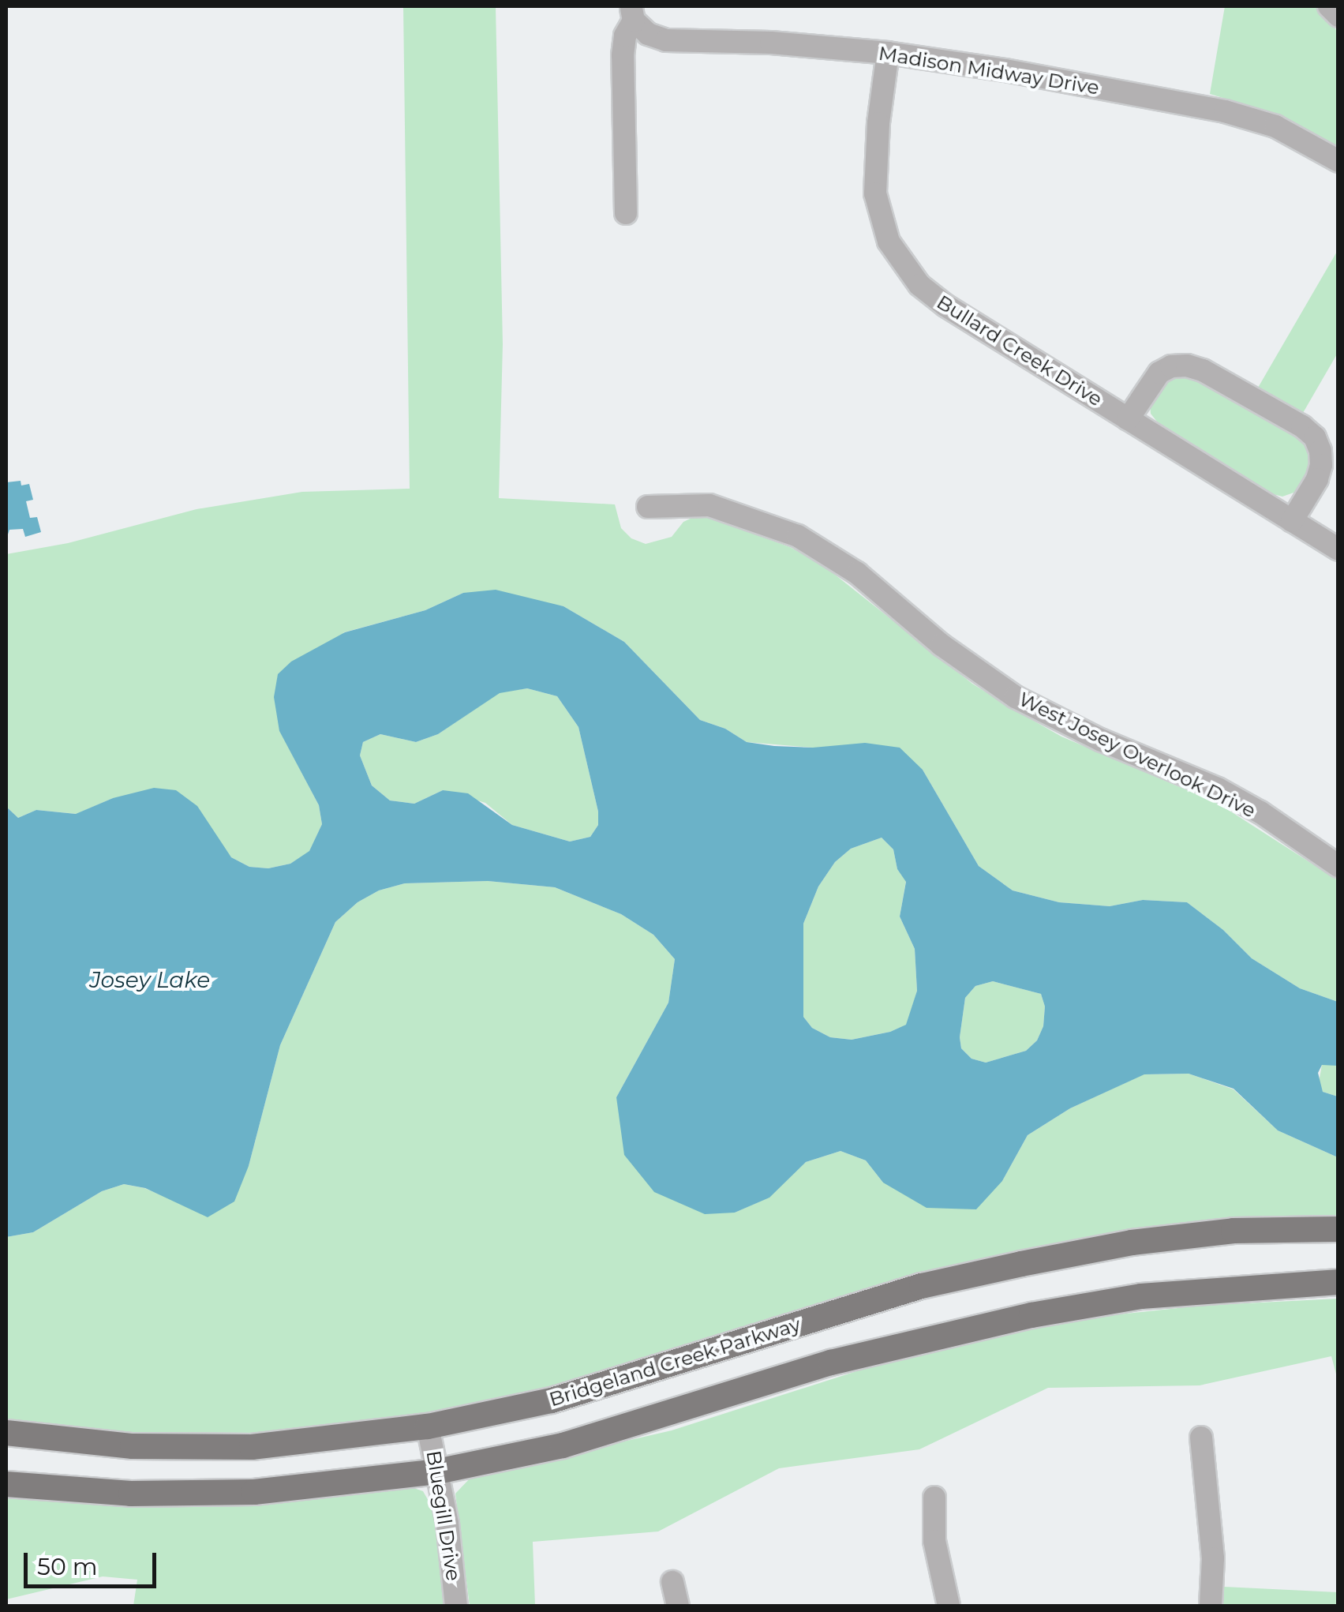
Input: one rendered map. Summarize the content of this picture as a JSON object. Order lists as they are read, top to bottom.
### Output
{
  "streets": {
    "main road": ["Bridgeland Creek Parkway"],
    "street": [
      "Madison Midway Drive",
      "Bullard Creek Drive",
      "West Josey Overlook Drive",
      "Bluegill Drive"
    ]
  },
  "crossings": [
    ["Madison Midway Drive", "Bullard Creek Drive"],
    ["Bridgeland Creek Parkway", "Bluegill Drive"]
  ],
  "water": ["Josey Lake"],
  "scale_bar": "50 m"
}
